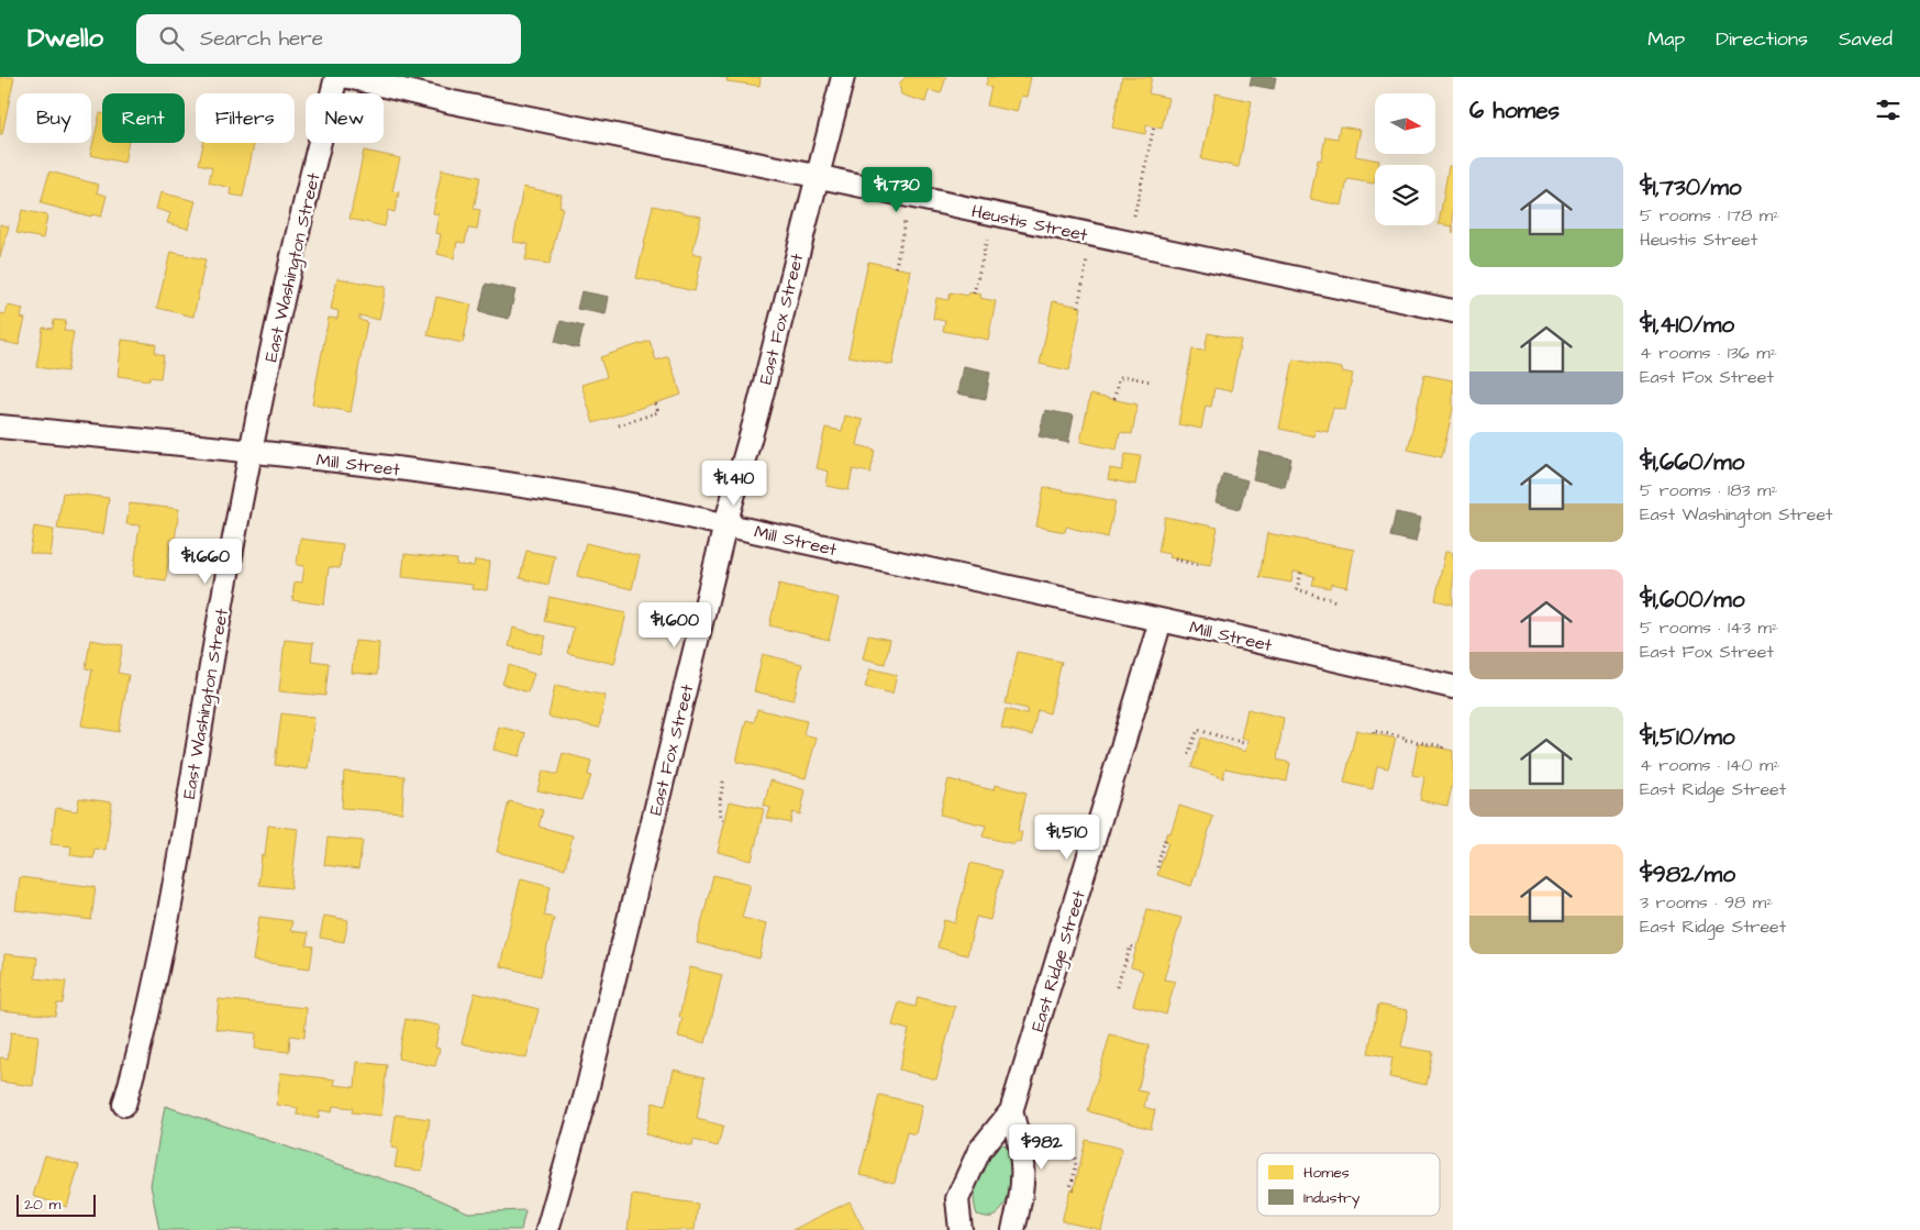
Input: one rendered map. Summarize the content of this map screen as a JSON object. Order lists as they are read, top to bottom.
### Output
{
  "streets": {
    "street": [
      "Heustis Street",
      "East Washington Street",
      "East Fox Street",
      "Mill Street",
      "East Ridge Street"
    ]
  },
  "crossings": [
    ["Heustis Street", "East Fox Street"],
    ["East Washington Street", "Mill Street"],
    ["East Fox Street", "Mill Street"],
    ["Mill Street", "East Ridge Street"]
  ],
  "legend": ["Homes", "Industry"],
  "scale_bar": "20 m",
  "north": "right",
  "page": {
    "header": "Dwello",
    "search": "Search here",
    "nav": ["Map", "Directions", "Saved"],
    "heading": "6 homes",
    "chip": [
      "Buy",
      "Rent",
      "Filters",
      "New"
    ],
    "list": [
      {
        "name": "$1,730/mo",
        "note": "5 rooms · 178 m² · Heustis Street"
      },
      {
        "name": "$1,410/mo",
        "note": "4 rooms · 136 m² · East Fox Street"
      },
      {
        "name": "$1,660/mo",
        "note": "5 rooms · 183 m² · East Washington Street"
      },
      {
        "name": "$1,600/mo",
        "note": "5 rooms · 143 m² · East Fox Street"
      },
      {
        "name": "$1,510/mo",
        "note": "4 rooms · 140 m² · East Ridge Street"
      },
      {
        "name": "$982/mo",
        "note": "3 rooms · 98 m² · East Ridge Street"
      }
    ],
    "price": [
      "$1,730",
      "$1,410",
      "$1,660",
      "$1,600",
      "$1,510",
      "$982"
    ],
    "scale": "20 m"
  }
}
